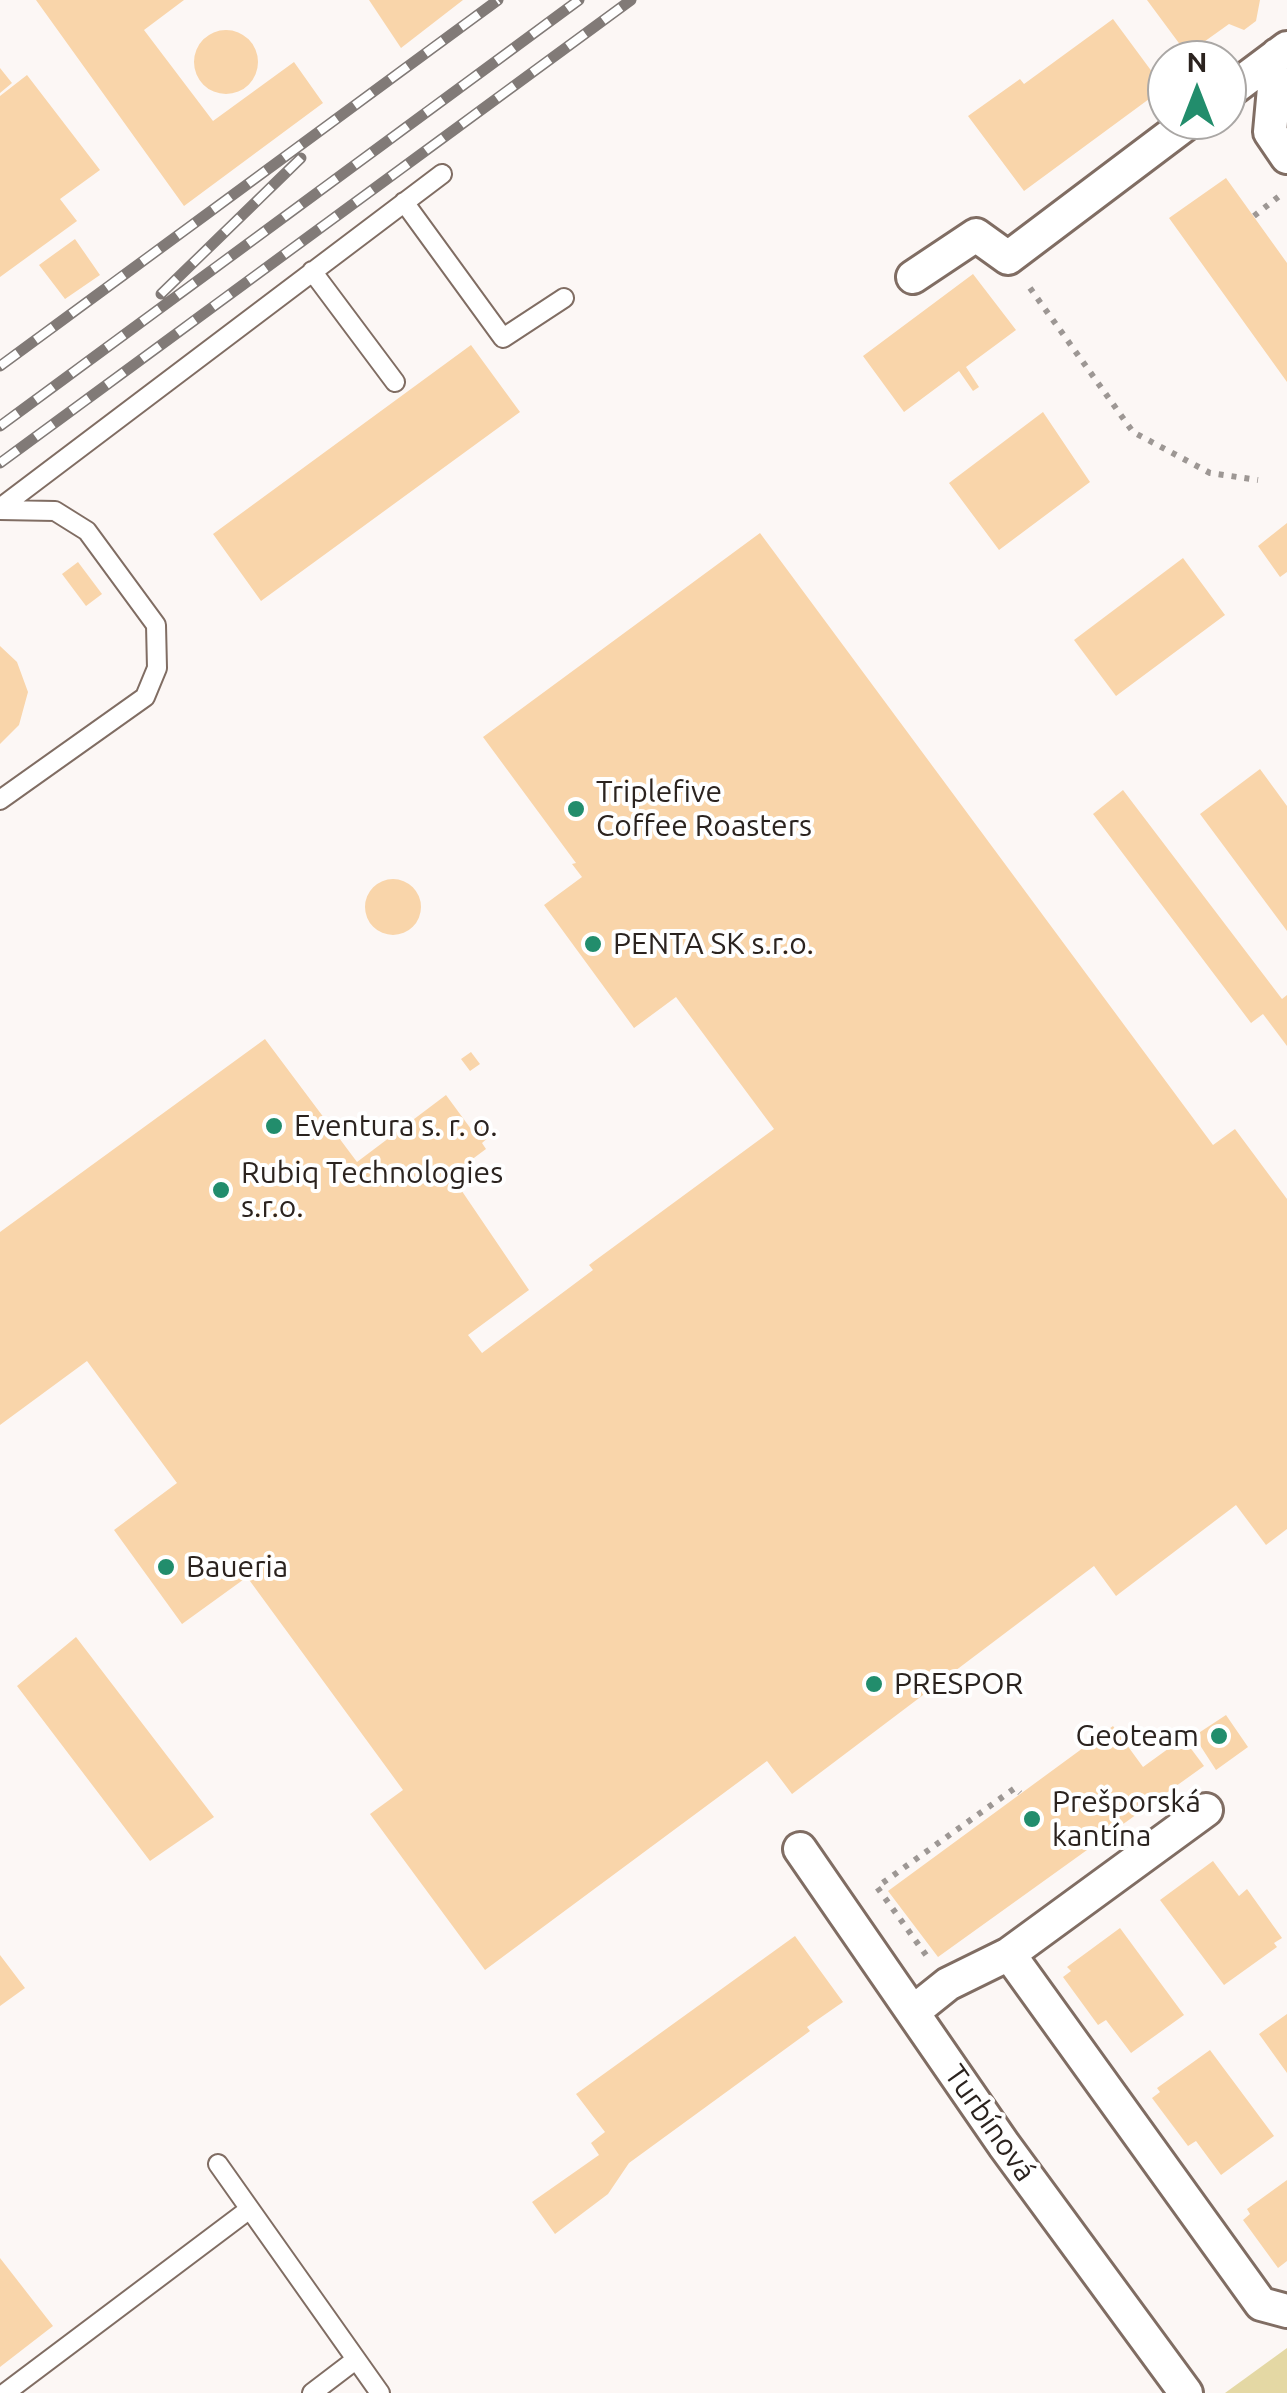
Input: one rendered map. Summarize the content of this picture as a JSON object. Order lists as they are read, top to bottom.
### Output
{
  "streets": {
    "street": ["Turbínová"]
  },
  "places": [
    "Triplefive Coffee Roasters",
    "PENTA SK s.r.o.",
    "Eventura s. r. o.",
    "Rubiq Technologies s.r.o.",
    "Baueria",
    "PRESPOR",
    "Geoteam",
    "Prešporská kantína"
  ],
  "north": "top"
}
